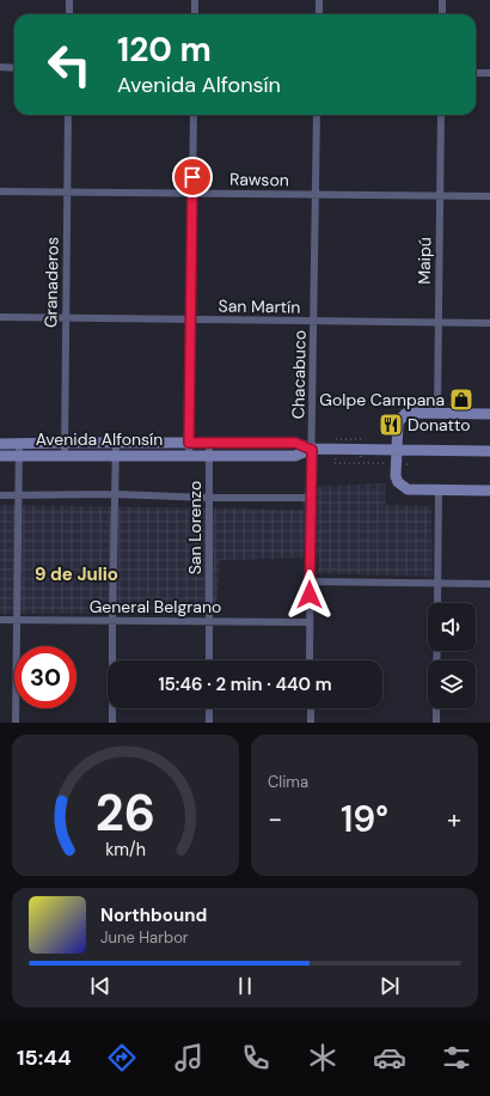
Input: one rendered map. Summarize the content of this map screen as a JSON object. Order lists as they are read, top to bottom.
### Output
{
  "streets": {
    "main road": ["Avenida Alfonsín"],
    "street": [
      "Rawson",
      "Maipú",
      "Granaderos",
      "San Martín",
      "Chacabuco",
      "San Lorenzo",
      "General Belgrano"
    ]
  },
  "crossings": [
    ["Rawson", "Maipú"],
    ["Rawson", "Granaderos"],
    ["Rawson", "Chacabuco"],
    ["Rawson", "San Lorenzo"],
    ["Maipú", "San Martín"],
    ["Granaderos", "San Martín"],
    ["Granaderos", "Avenida Alfonsín"],
    ["San Martín", "Chacabuco"],
    ["San Martín", "San Lorenzo"],
    ["Chacabuco", "Avenida Alfonsín"],
    ["Chacabuco", "General Belgrano"],
    ["Avenida Alfonsín", "San Lorenzo"],
    ["San Lorenzo", "General Belgrano"]
  ],
  "districts": ["9 de Julio"],
  "places": {
    "shop": ["Golpe Campana"],
    "restaurant": ["Donatto"]
  },
  "page": {
    "turn": ["120 m", "Avenida Alfonsín"],
    "limit": "30",
    "trip": "15:46 · 2 min · 440 m",
    "tile": "Clima",
    "heat": ["−", "19°", "+"],
    "song": ["Northbound", "June Harbor"],
    "tabs": "15:44",
    "gauge": ["26", "km/h"]
  }
}
